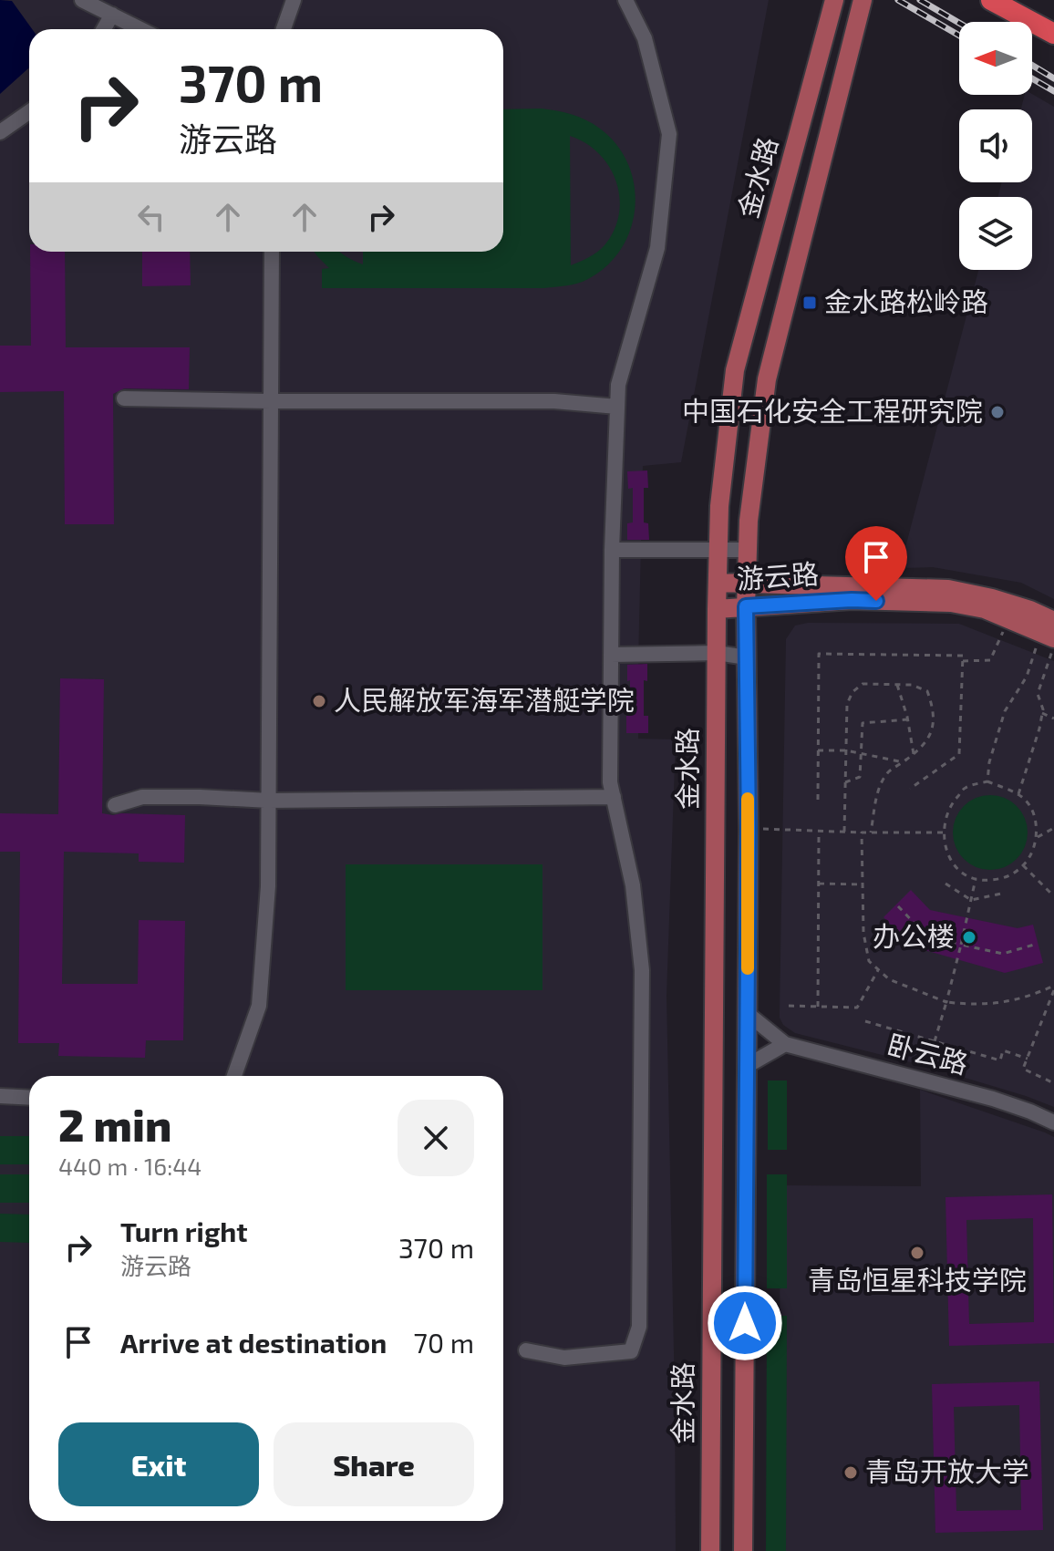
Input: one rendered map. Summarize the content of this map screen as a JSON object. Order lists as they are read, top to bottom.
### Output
{
  "streets": {
    "main road": ["金水路", "游云路"],
    "street": ["卧云路"]
  },
  "crossings": [
    ["金水路", "游云路"],
    ["金水路", "卧云路"]
  ],
  "places": {
    "transit": ["金水路松岭路"],
    "other": [
      "中国石化安全工程研究院",
      "人民解放军海军潜艇学院",
      "办公楼",
      "青岛恒星科技学院",
      "青岛开放大学"
    ]
  },
  "north": "left",
  "page": {
    "turn": ["370 m", "游云路"],
    "heading": ["2 min", "440 m · 16:44"],
    "list": [
      {
        "name": "Turn right",
        "note": "游云路",
        "value": "370 m"
      },
      {
        "name": "Arrive at destination",
        "value": "70 m"
      }
    ],
    "buttons": ["Exit", "Share"]
  }
}
